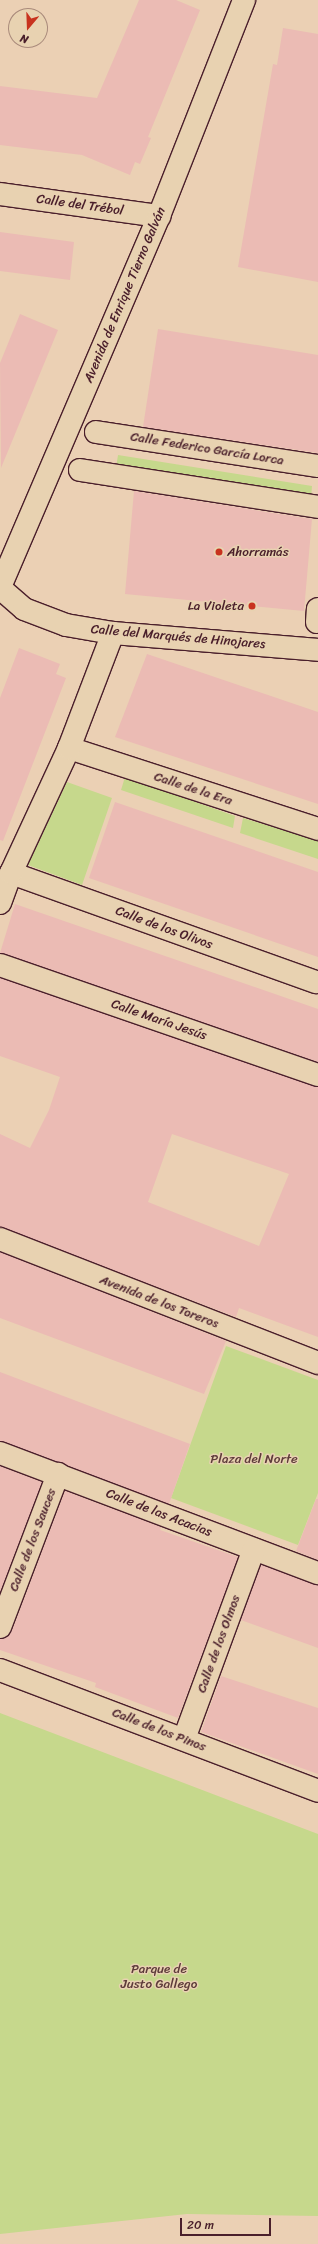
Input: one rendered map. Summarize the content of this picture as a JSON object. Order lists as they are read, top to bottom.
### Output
{
  "streets": {
    "street": [
      "Calle del Trébol",
      "Avenida de Enrique Tierno Galván",
      "Calle Federico García Lorca",
      "Calle del Marqués de Hinojares",
      "Calle de la Era",
      "Calle de los Olivos",
      "Calle María Jesús",
      "Avenida de los Toreros",
      "Calle de las Acacias",
      "Calle de los Sauces",
      "Calle de los Olmos",
      "Calle de los Pinos"
    ]
  },
  "crossings": [
    ["Calle del Trébol", "Avenida de Enrique Tierno Galván"],
    ["Avenida de Enrique Tierno Galván", "Calle del Marqués de Hinojares"],
    ["Calle de las Acacias", "Calle de los Sauces"],
    ["Calle de las Acacias", "Calle de los Olmos"],
    ["Calle de los Olmos", "Calle de los Pinos"]
  ],
  "parks": ["Plaza del Norte", "Parque de Justo Gallego"],
  "places": ["Ahorramás", "La Violeta"],
  "scale_bar": "20 m",
  "north": "bottom"
}
